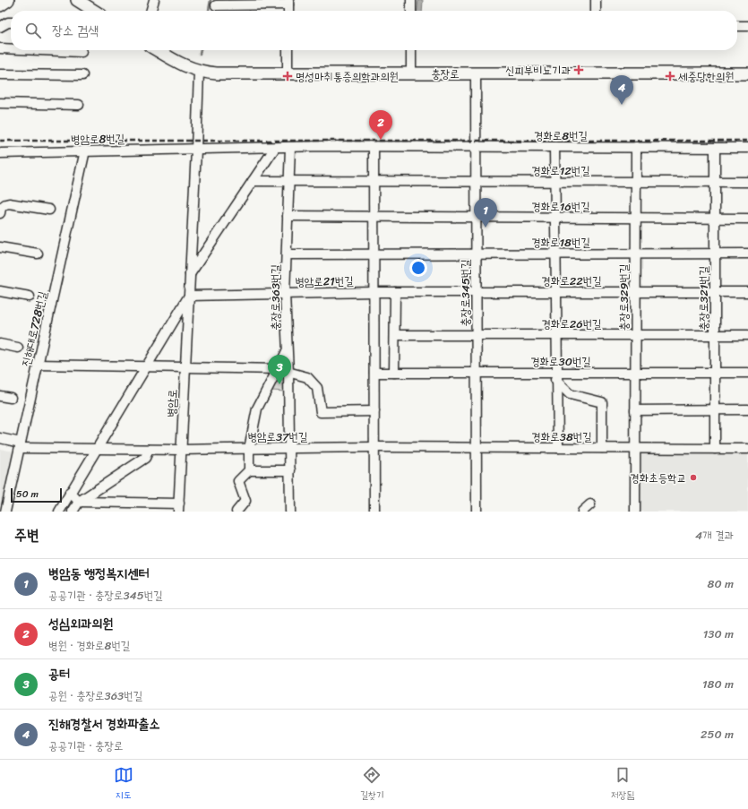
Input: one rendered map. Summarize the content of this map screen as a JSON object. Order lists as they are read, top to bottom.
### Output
{
  "streets": {
    "main road": ["충장로"],
    "street": [
      "경화로8번길",
      "병암로8번길",
      "경화로12번길",
      "경화로16번길",
      "경화로18번길",
      "경화로22번길",
      "병암로21번길",
      "충장로345번길",
      "충장로363번길",
      "충장로329번길",
      "충장로321번길",
      "경화로26번길",
      "진해대로728번길",
      "경화로30번길",
      "병암로",
      "병암로37번길",
      "경화로38번길"
    ]
  },
  "crossings": [
    ["충장로", "충장로345번길"],
    ["충장로", "병암로"],
    ["경화로8번길", "병암로8번길"],
    ["경화로8번길", "충장로345번길"],
    ["경화로8번길", "충장로363번길"],
    ["경화로8번길", "충장로329번길"],
    ["경화로8번길", "충장로321번길"],
    ["병암로8번길", "충장로363번길"],
    ["병암로8번길", "진해대로728번길"],
    ["병암로8번길", "병암로"],
    ["경화로12번길", "충장로345번길"],
    ["경화로12번길", "충장로363번길"],
    ["경화로12번길", "충장로329번길"],
    ["경화로12번길", "충장로321번길"],
    ["경화로16번길", "충장로345번길"],
    ["경화로16번길", "충장로363번길"],
    ["경화로16번길", "충장로329번길"],
    ["경화로16번길", "충장로321번길"],
    ["경화로18번길", "충장로345번길"],
    ["경화로18번길", "충장로363번길"],
    ["경화로18번길", "충장로329번길"],
    ["경화로18번길", "충장로321번길"],
    ["경화로22번길", "병암로21번길"],
    ["경화로22번길", "충장로345번길"],
    ["경화로22번길", "충장로329번길"],
    ["경화로22번길", "충장로321번길"],
    ["병암로21번길", "충장로363번길"],
    ["병암로21번길", "병암로"],
    ["충장로345번길", "경화로26번길"],
    ["충장로345번길", "경화로30번길"],
    ["충장로345번길", "경화로38번길"],
    ["충장로363번길", "병암로37번길"],
    ["충장로329번길", "경화로26번길"],
    ["충장로329번길", "경화로30번길"],
    ["충장로329번길", "경화로38번길"],
    ["충장로321번길", "경화로26번길"],
    ["충장로321번길", "경화로30번길"],
    ["충장로321번길", "경화로38번길"],
    ["진해대로728번길", "병암로37번길"],
    ["병암로", "병암로37번길"],
    ["병암로37번길", "경화로38번길"]
  ],
  "places": {
    "health": ["신피부비뇨기과", "명성마취통증의학과의원", "세중당한의원"],
    "other": ["경화초등학교"]
  },
  "scale_bar": "50 m",
  "page": {
    "search": "장소 검색",
    "pins": [
      "4",
      "2",
      "1",
      "3"
    ],
    "scale": "50 m",
    "heading": ["주변", "4개 결과"],
    "list": [
      {
        "mark": "1",
        "name": "병암동 행정복지센터",
        "note": "공공기관 · 충장로345번길",
        "value": "80 m"
      },
      {
        "mark": "2",
        "name": "성심외과의원",
        "note": "병원 · 경화로8번길",
        "value": "130 m"
      },
      {
        "mark": "3",
        "name": "공터",
        "note": "공원 · 충장로363번길",
        "value": "180 m"
      },
      {
        "mark": "4",
        "name": "진해경찰서 경화파출소",
        "note": "공공기관 · 충장로",
        "value": "250 m"
      }
    ],
    "nav": ["지도", "길찾기", "저장됨"]
  }
}
